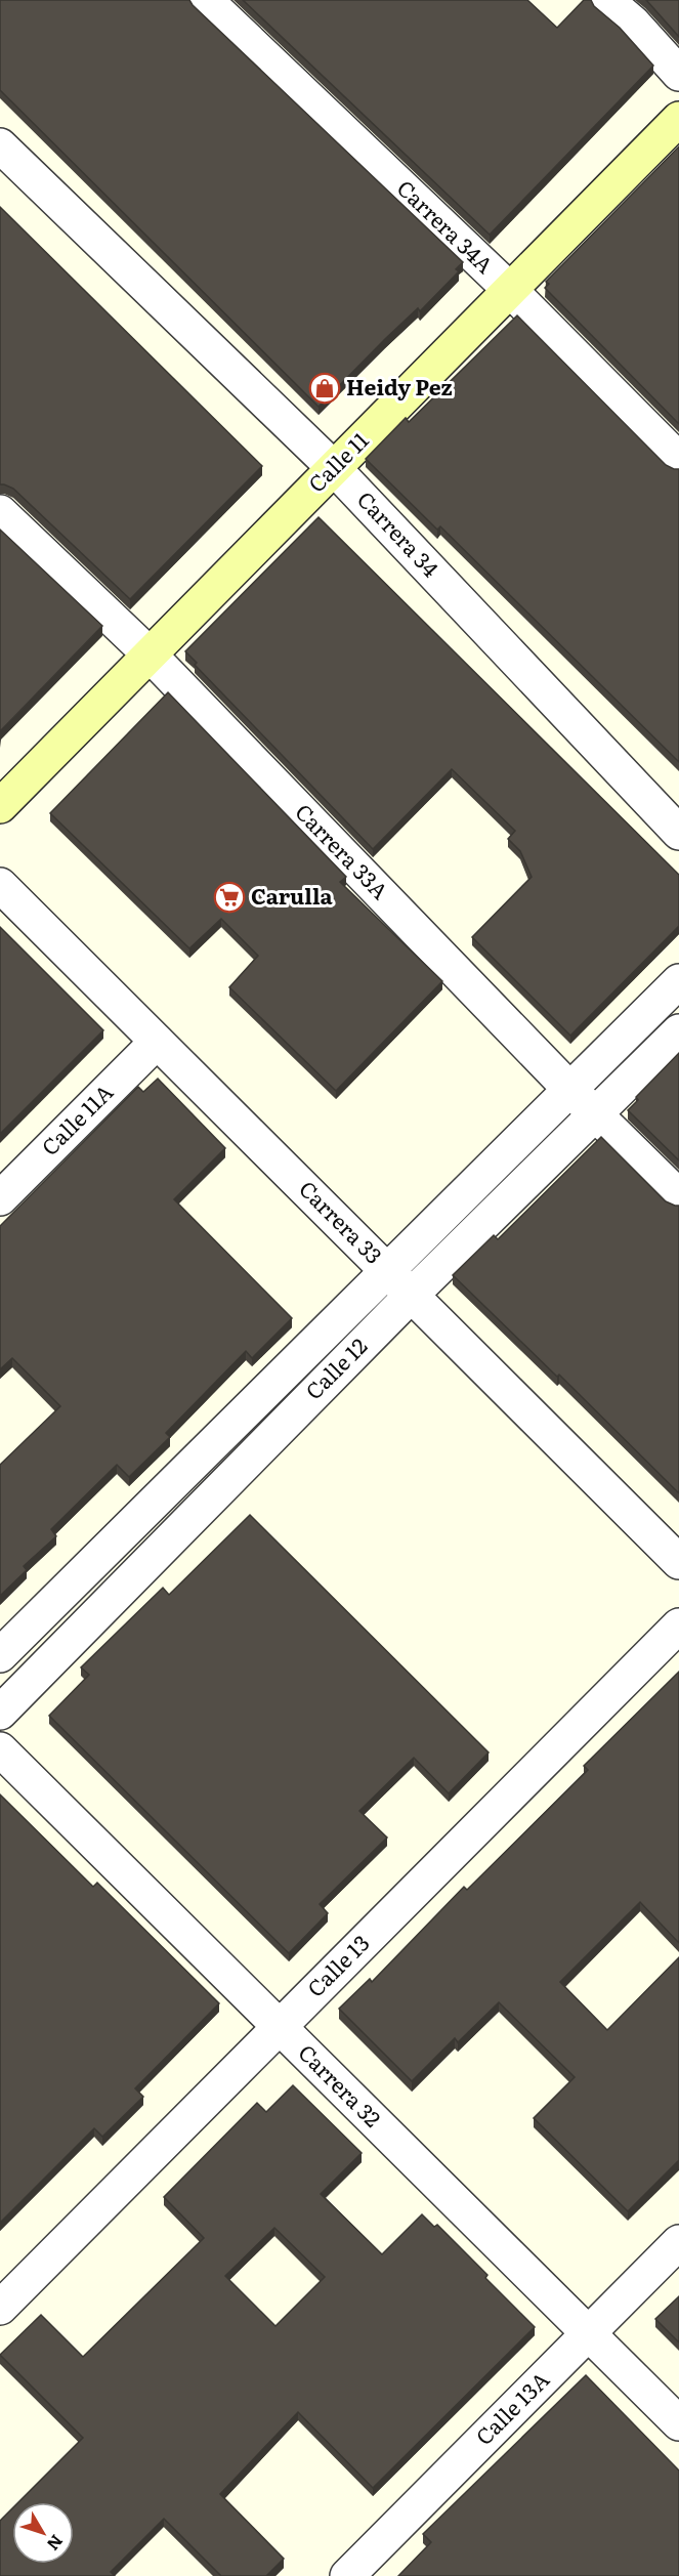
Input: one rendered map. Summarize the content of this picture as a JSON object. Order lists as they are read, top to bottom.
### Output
{
  "streets": {
    "street": [
      "Carrera 34A",
      "Calle 11",
      "Carrera 34",
      "Carrera 33A",
      "Calle 11A",
      "Carrera 33",
      "Calle 12",
      "Calle 13",
      "Carrera 32",
      "Calle 13A"
    ]
  },
  "crossings": [
    ["Carrera 34A", "Calle 11"],
    ["Calle 11", "Carrera 34"],
    ["Calle 11", "Carrera 33A"],
    ["Carrera 33A", "Calle 12"],
    ["Calle 11A", "Carrera 33"],
    ["Carrera 33", "Calle 12"],
    ["Calle 13", "Carrera 32"],
    ["Carrera 32", "Calle 13A"]
  ],
  "places": {
    "shop": ["Heidy Pez"],
    "supermarket": ["Carulla"]
  },
  "north": "bottom right"
}
